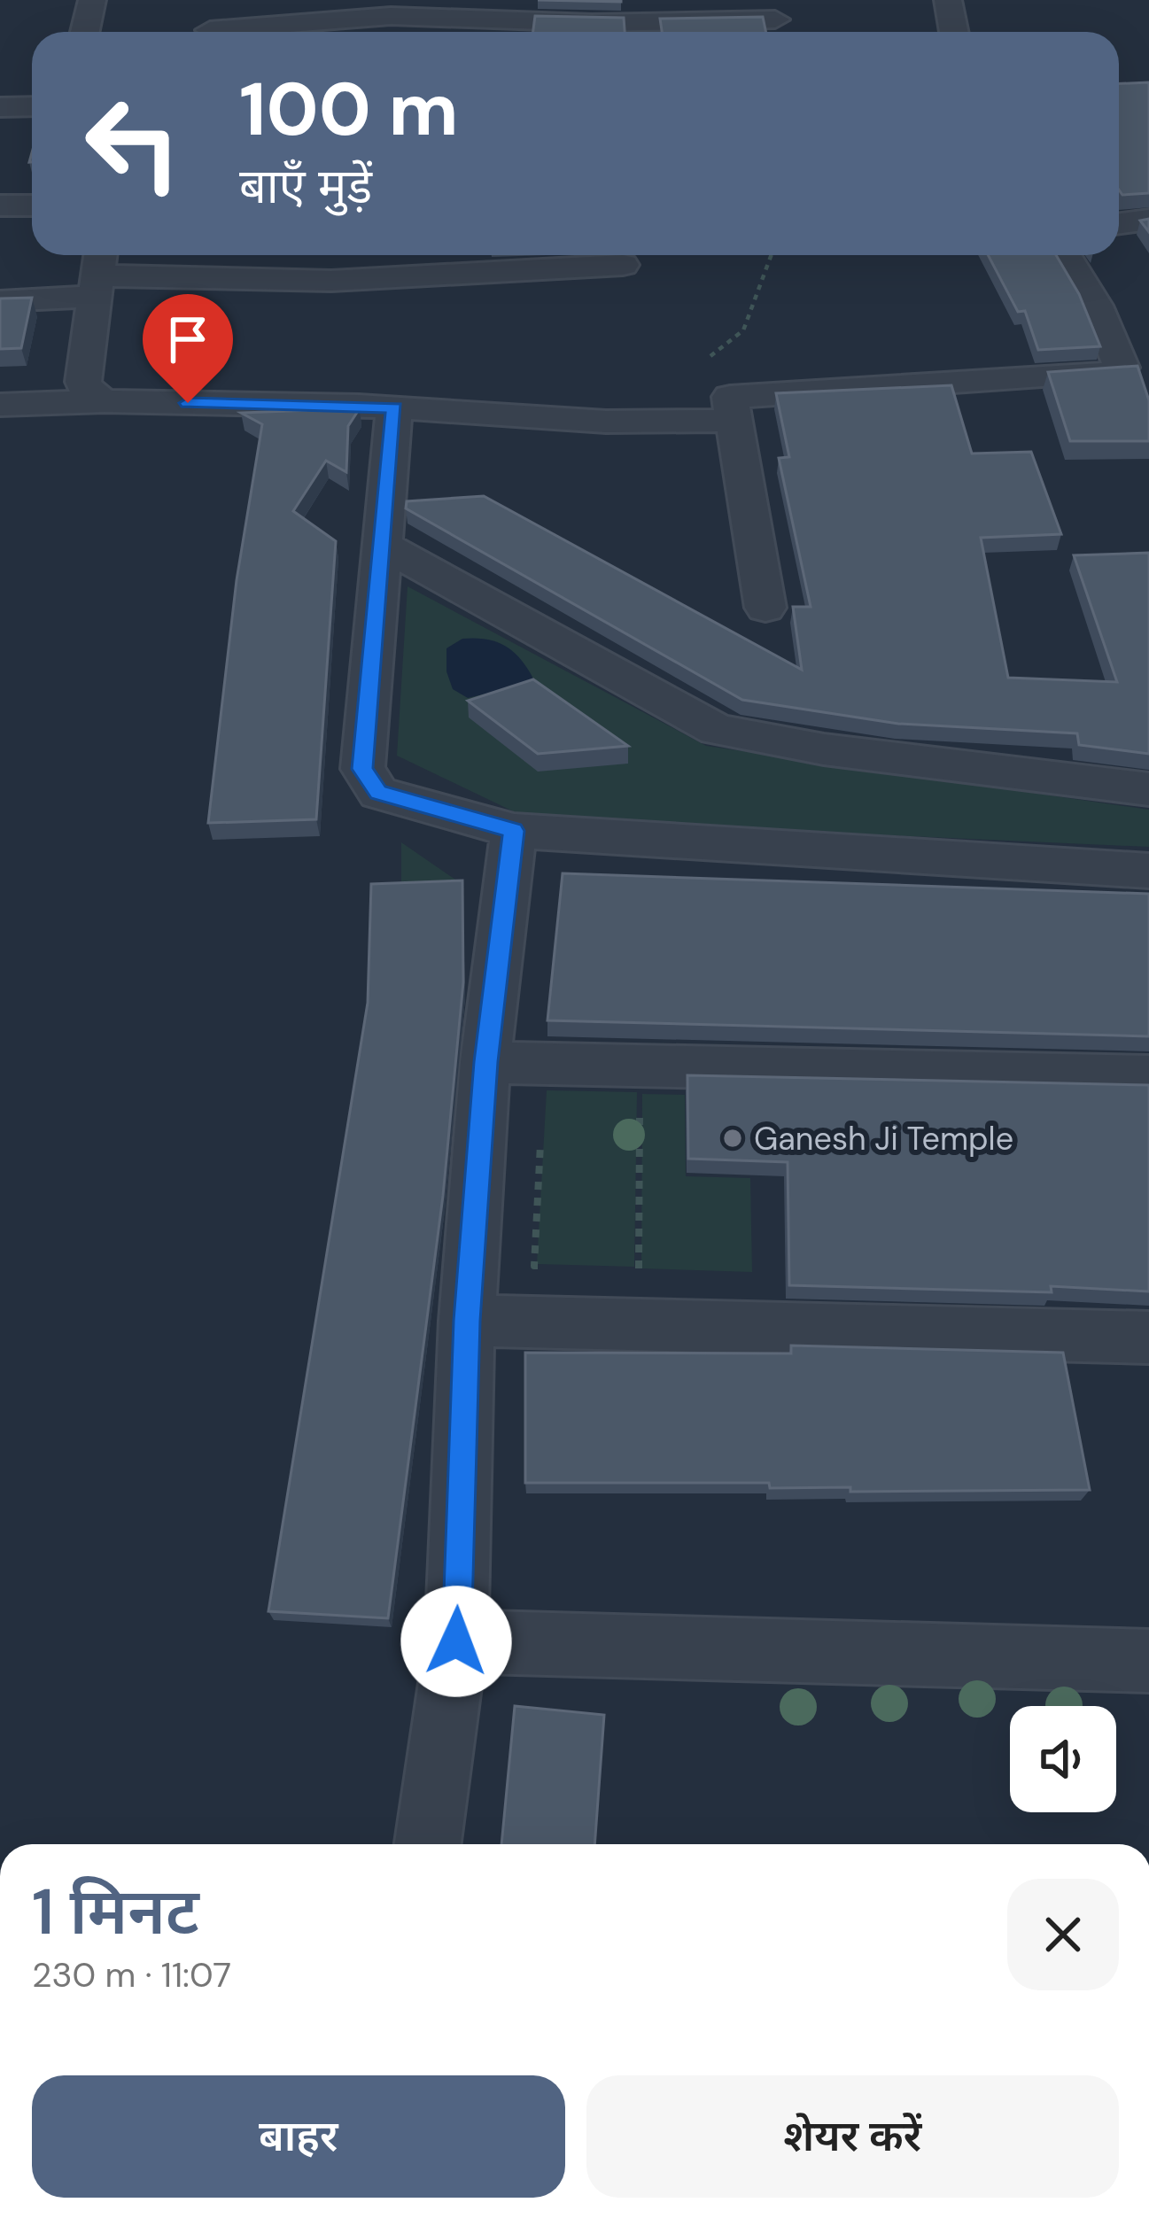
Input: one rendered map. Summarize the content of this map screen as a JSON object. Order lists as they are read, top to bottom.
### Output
{
  "places": ["Ganesh Ji Temple"],
  "page": {
    "turn": ["100 m", "बाएँ मुड़ें"],
    "heading": ["1 मिनट", "230 m · 11:07"],
    "buttons": ["बाहर", "शेयर करें"]
  }
}
